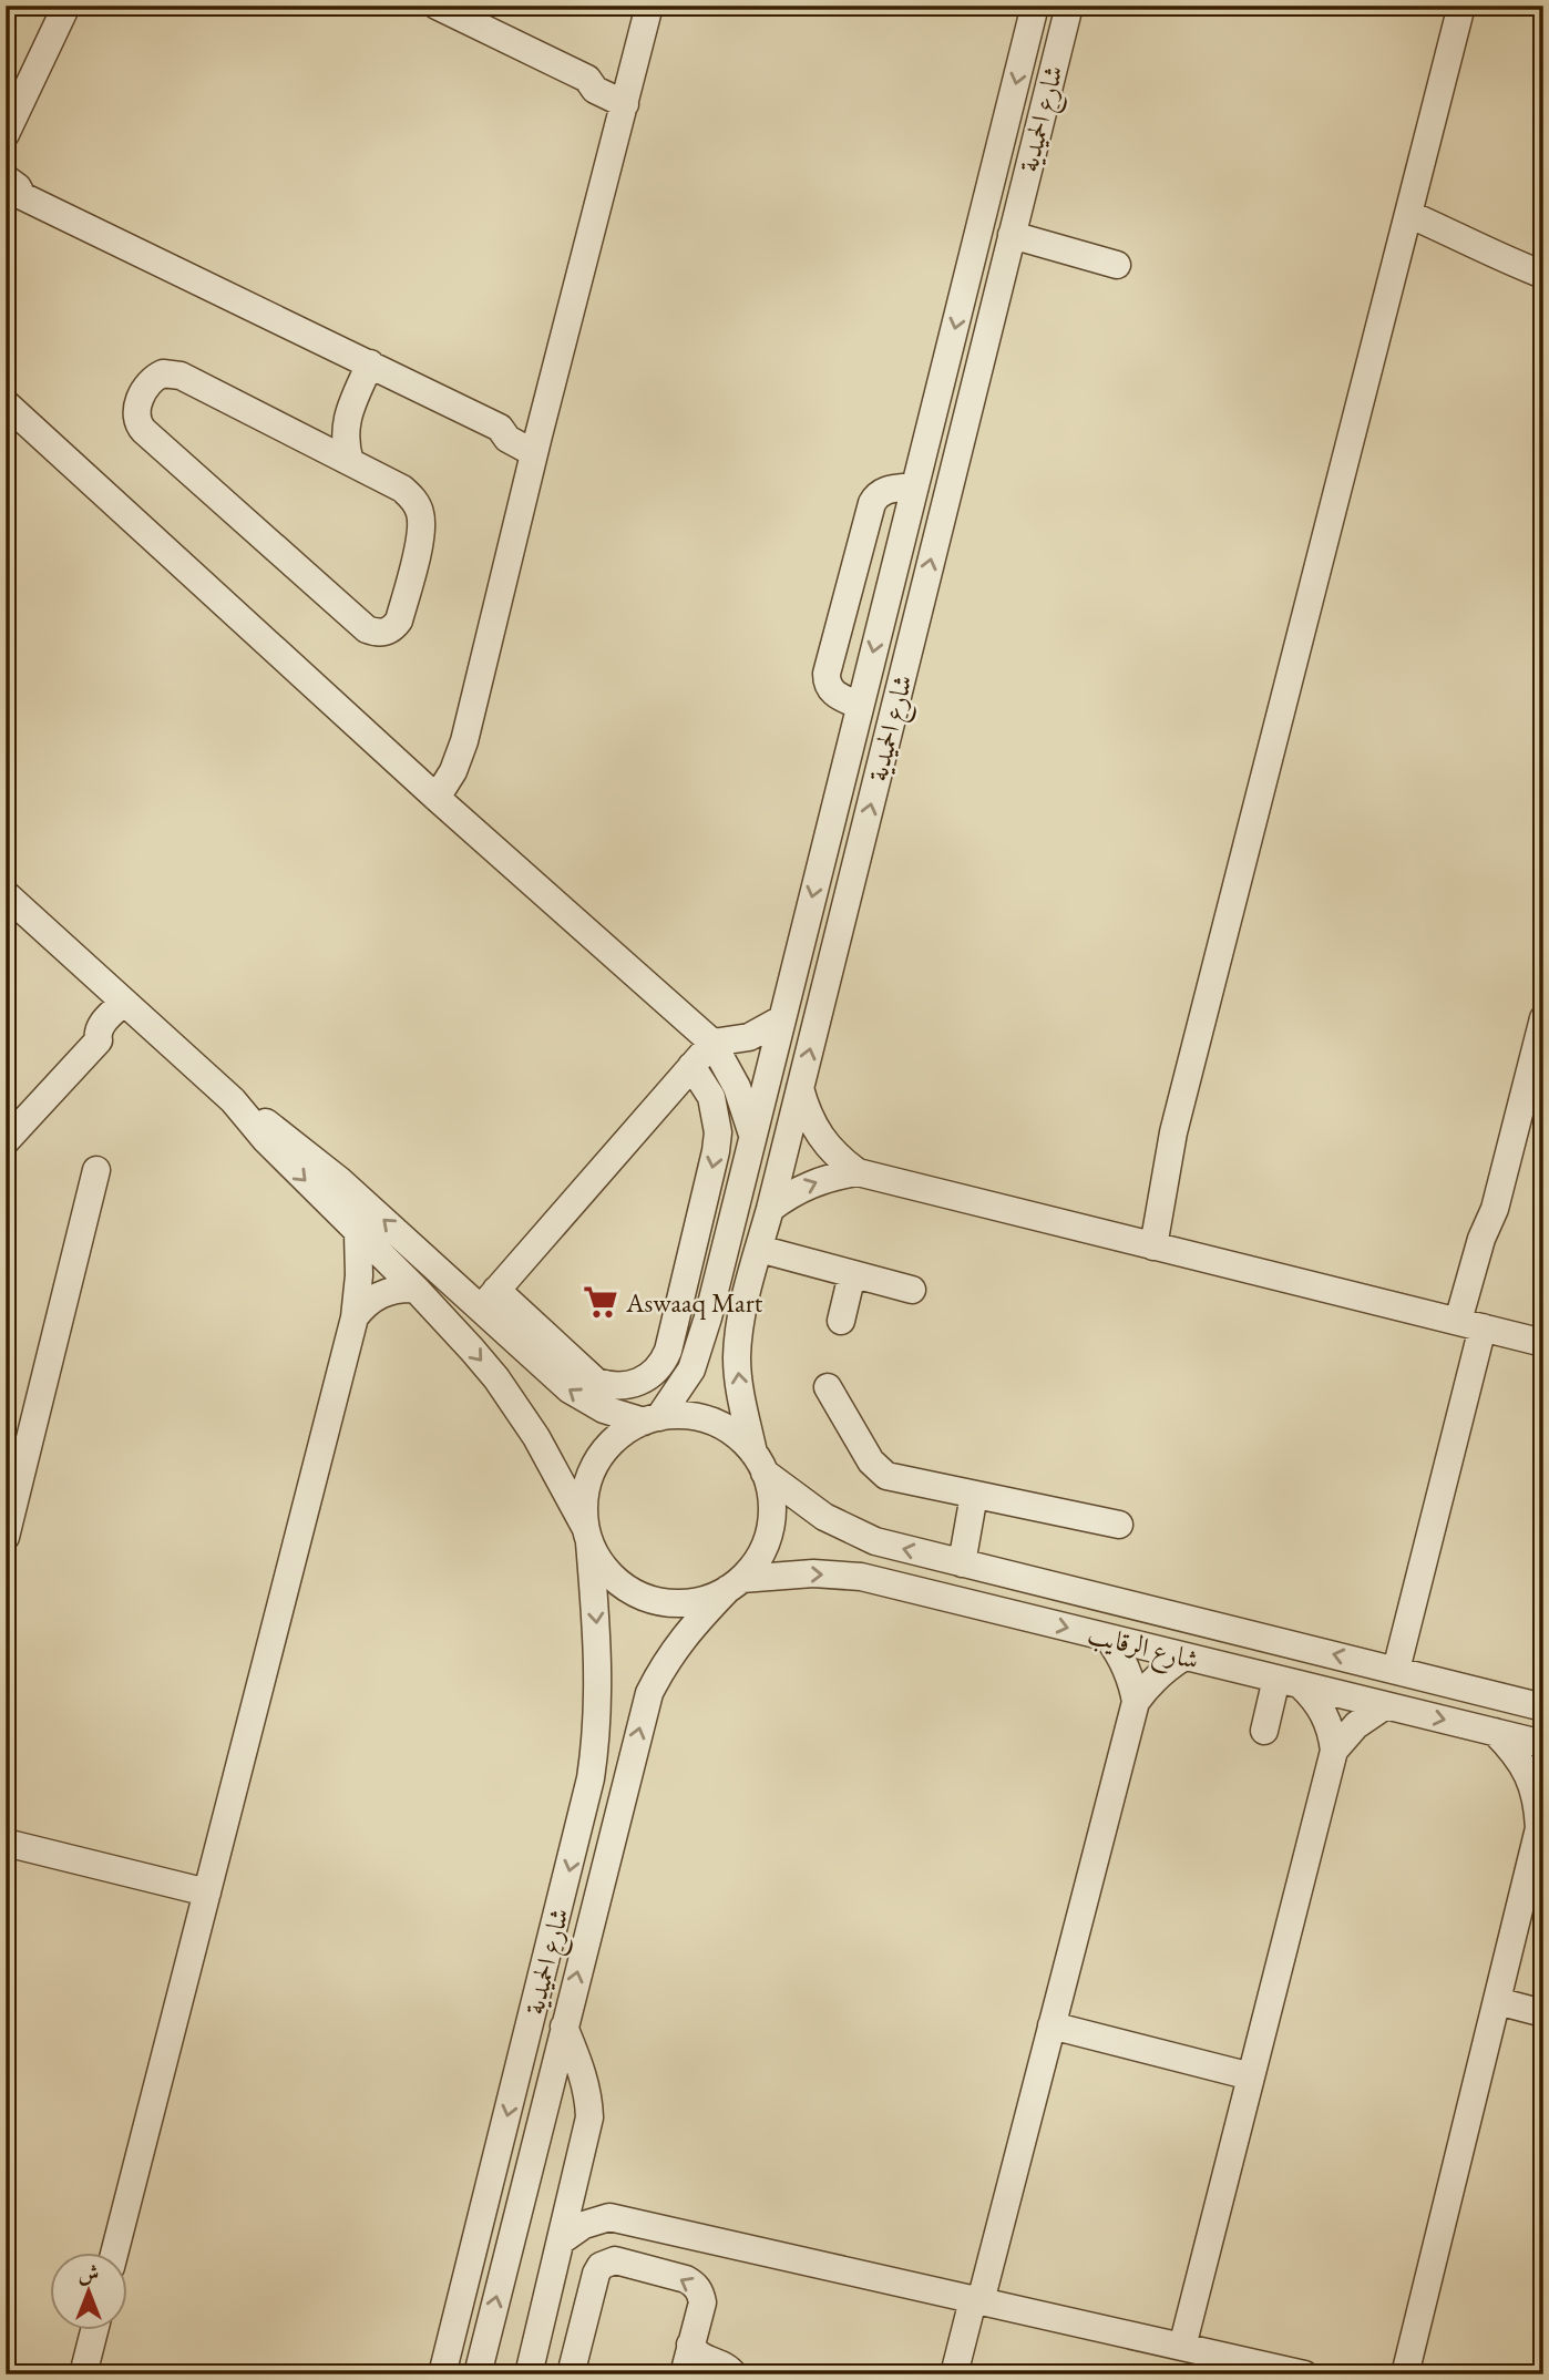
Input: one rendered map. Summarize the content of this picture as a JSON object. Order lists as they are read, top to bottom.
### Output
{
  "streets": {
    "street": ["شارع الحميدية", "شارع الرقايب"]
  },
  "crossings": [
    ["شارع الحميدية", "شارع الرقايب"]
  ],
  "places": {
    "supermarket": ["Aswaaq Mart"]
  },
  "north": "top"
}
